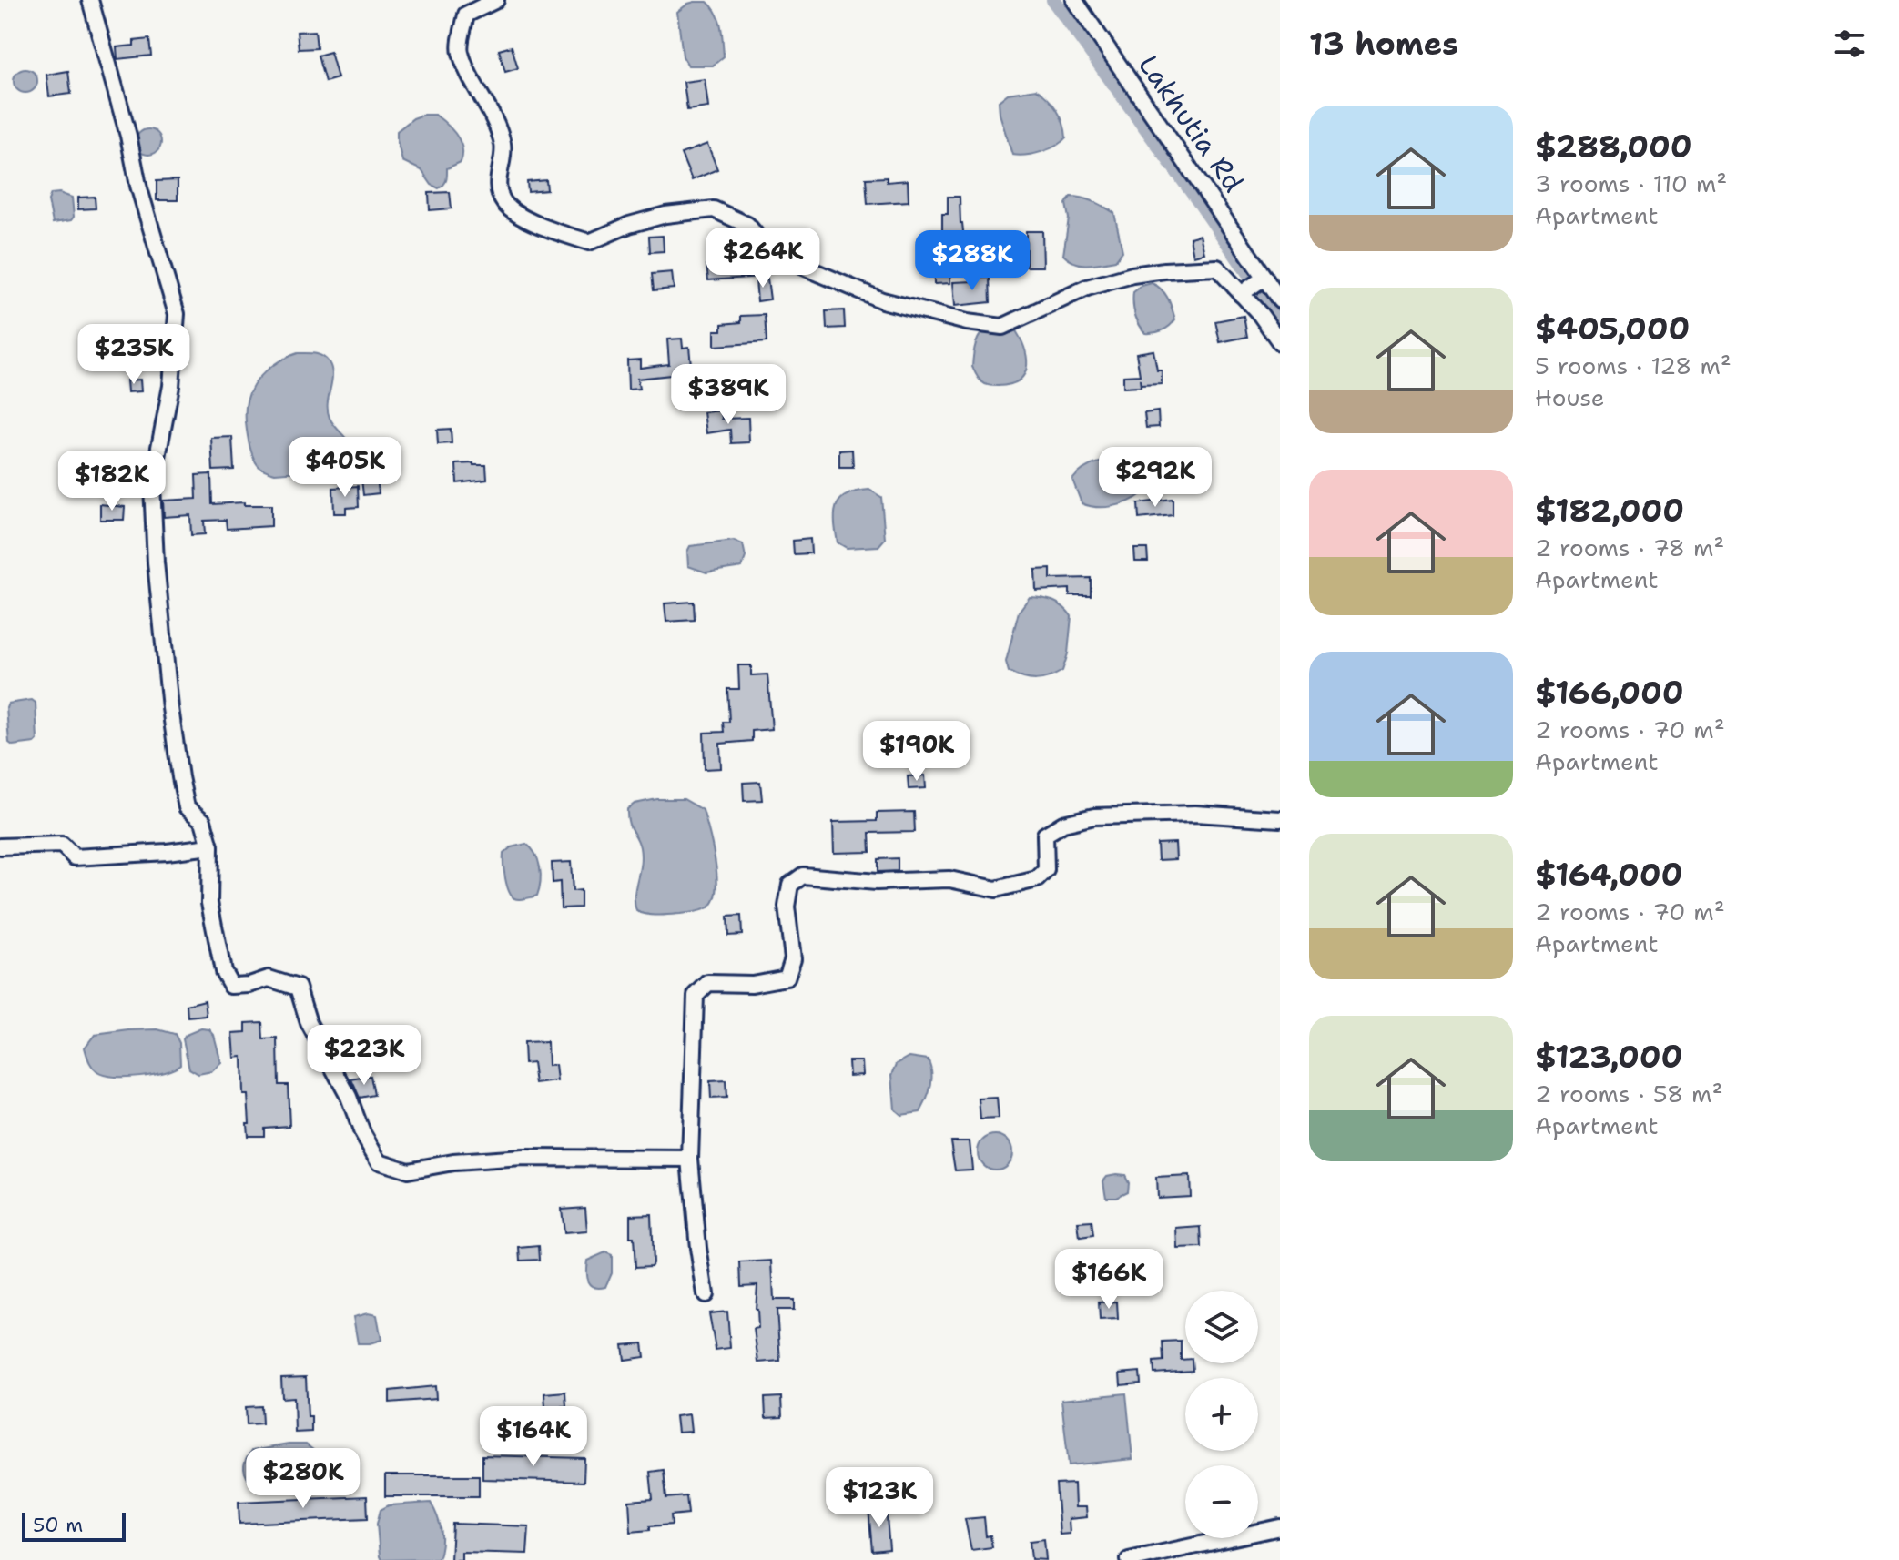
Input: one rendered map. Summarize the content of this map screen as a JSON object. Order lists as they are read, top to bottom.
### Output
{
  "streets": {
    "street": ["Lakhutia Rd"]
  },
  "scale_bar": "50 m",
  "page": {
    "heading": "13 homes",
    "list": [
      {
        "name": "$288,000",
        "note": "3 rooms · 110 m² · Apartment"
      },
      {
        "name": "$405,000",
        "note": "5 rooms · 128 m² · House"
      },
      {
        "name": "$182,000",
        "note": "2 rooms · 78 m² · Apartment"
      },
      {
        "name": "$166,000",
        "note": "2 rooms · 70 m² · Apartment"
      },
      {
        "name": "$164,000",
        "note": "2 rooms · 70 m² · Apartment"
      },
      {
        "name": "$123,000",
        "note": "2 rooms · 58 m² · Apartment"
      }
    ],
    "price": [
      "$264K",
      "$288K",
      "$235K",
      "$389K",
      "$405K",
      "$292K",
      "$182K",
      "$190K",
      "$223K",
      "$166K",
      "$164K",
      "$280K",
      "$123K"
    ],
    "map_buttons": ["+", "−"],
    "scale": "50 m"
  }
}
